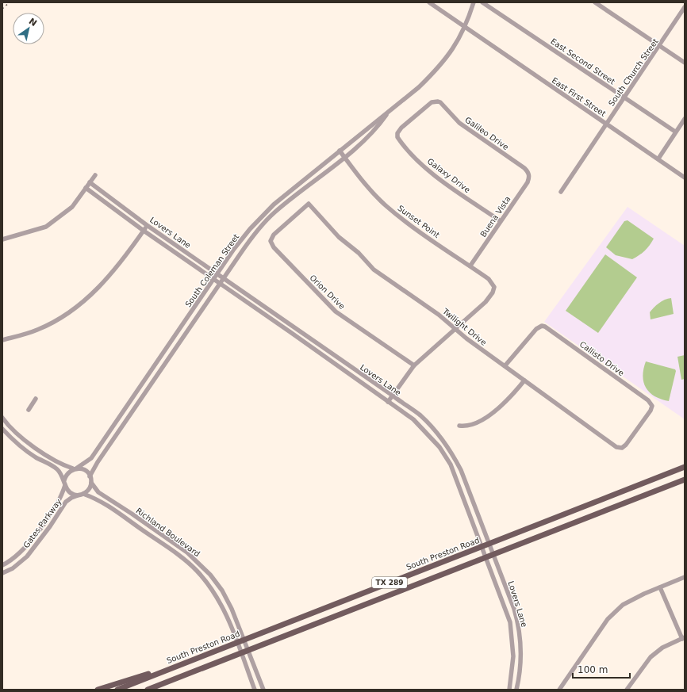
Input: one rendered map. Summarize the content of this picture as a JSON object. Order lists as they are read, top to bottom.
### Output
{
  "streets": {
    "main road": ["South Preston Road", "TX 289"],
    "street": [
      "East Second Street",
      "South Church Street",
      "East First Street",
      "Galileo Drive",
      "Galaxy Drive",
      "Buena Vista",
      "Sunset Point",
      "Lovers Lane",
      "South Coleman Street",
      "Orion Drive",
      "Twilight Drive",
      "Callisto Drive",
      "Gates Parkway",
      "Richland Boulevard"
    ]
  },
  "crossings": [
    ["East Second Street", "South Church Street"],
    ["South Church Street", "East First Street"],
    ["East First Street", "South Coleman Street"],
    ["Galileo Drive", "Galaxy Drive"],
    ["Galileo Drive", "Buena Vista"],
    ["Galaxy Drive", "Buena Vista"],
    ["Buena Vista", "Sunset Point"],
    ["Sunset Point", "South Coleman Street"],
    ["Sunset Point", "Twilight Drive"],
    ["Lovers Lane", "South Coleman Street"],
    ["Lovers Lane", "South Preston Road"],
    ["Lovers Lane", "TX 289"],
    ["South Coleman Street", "Gates Parkway"],
    ["South Coleman Street", "Richland Boulevard"],
    ["Orion Drive", "Twilight Drive"],
    ["Twilight Drive", "Callisto Drive"],
    ["Gates Parkway", "Richland Boulevard"],
    ["Richland Boulevard", "South Preston Road"],
    ["Richland Boulevard", "TX 289"]
  ],
  "scale_bar": "100 m",
  "north": "top right"
}
